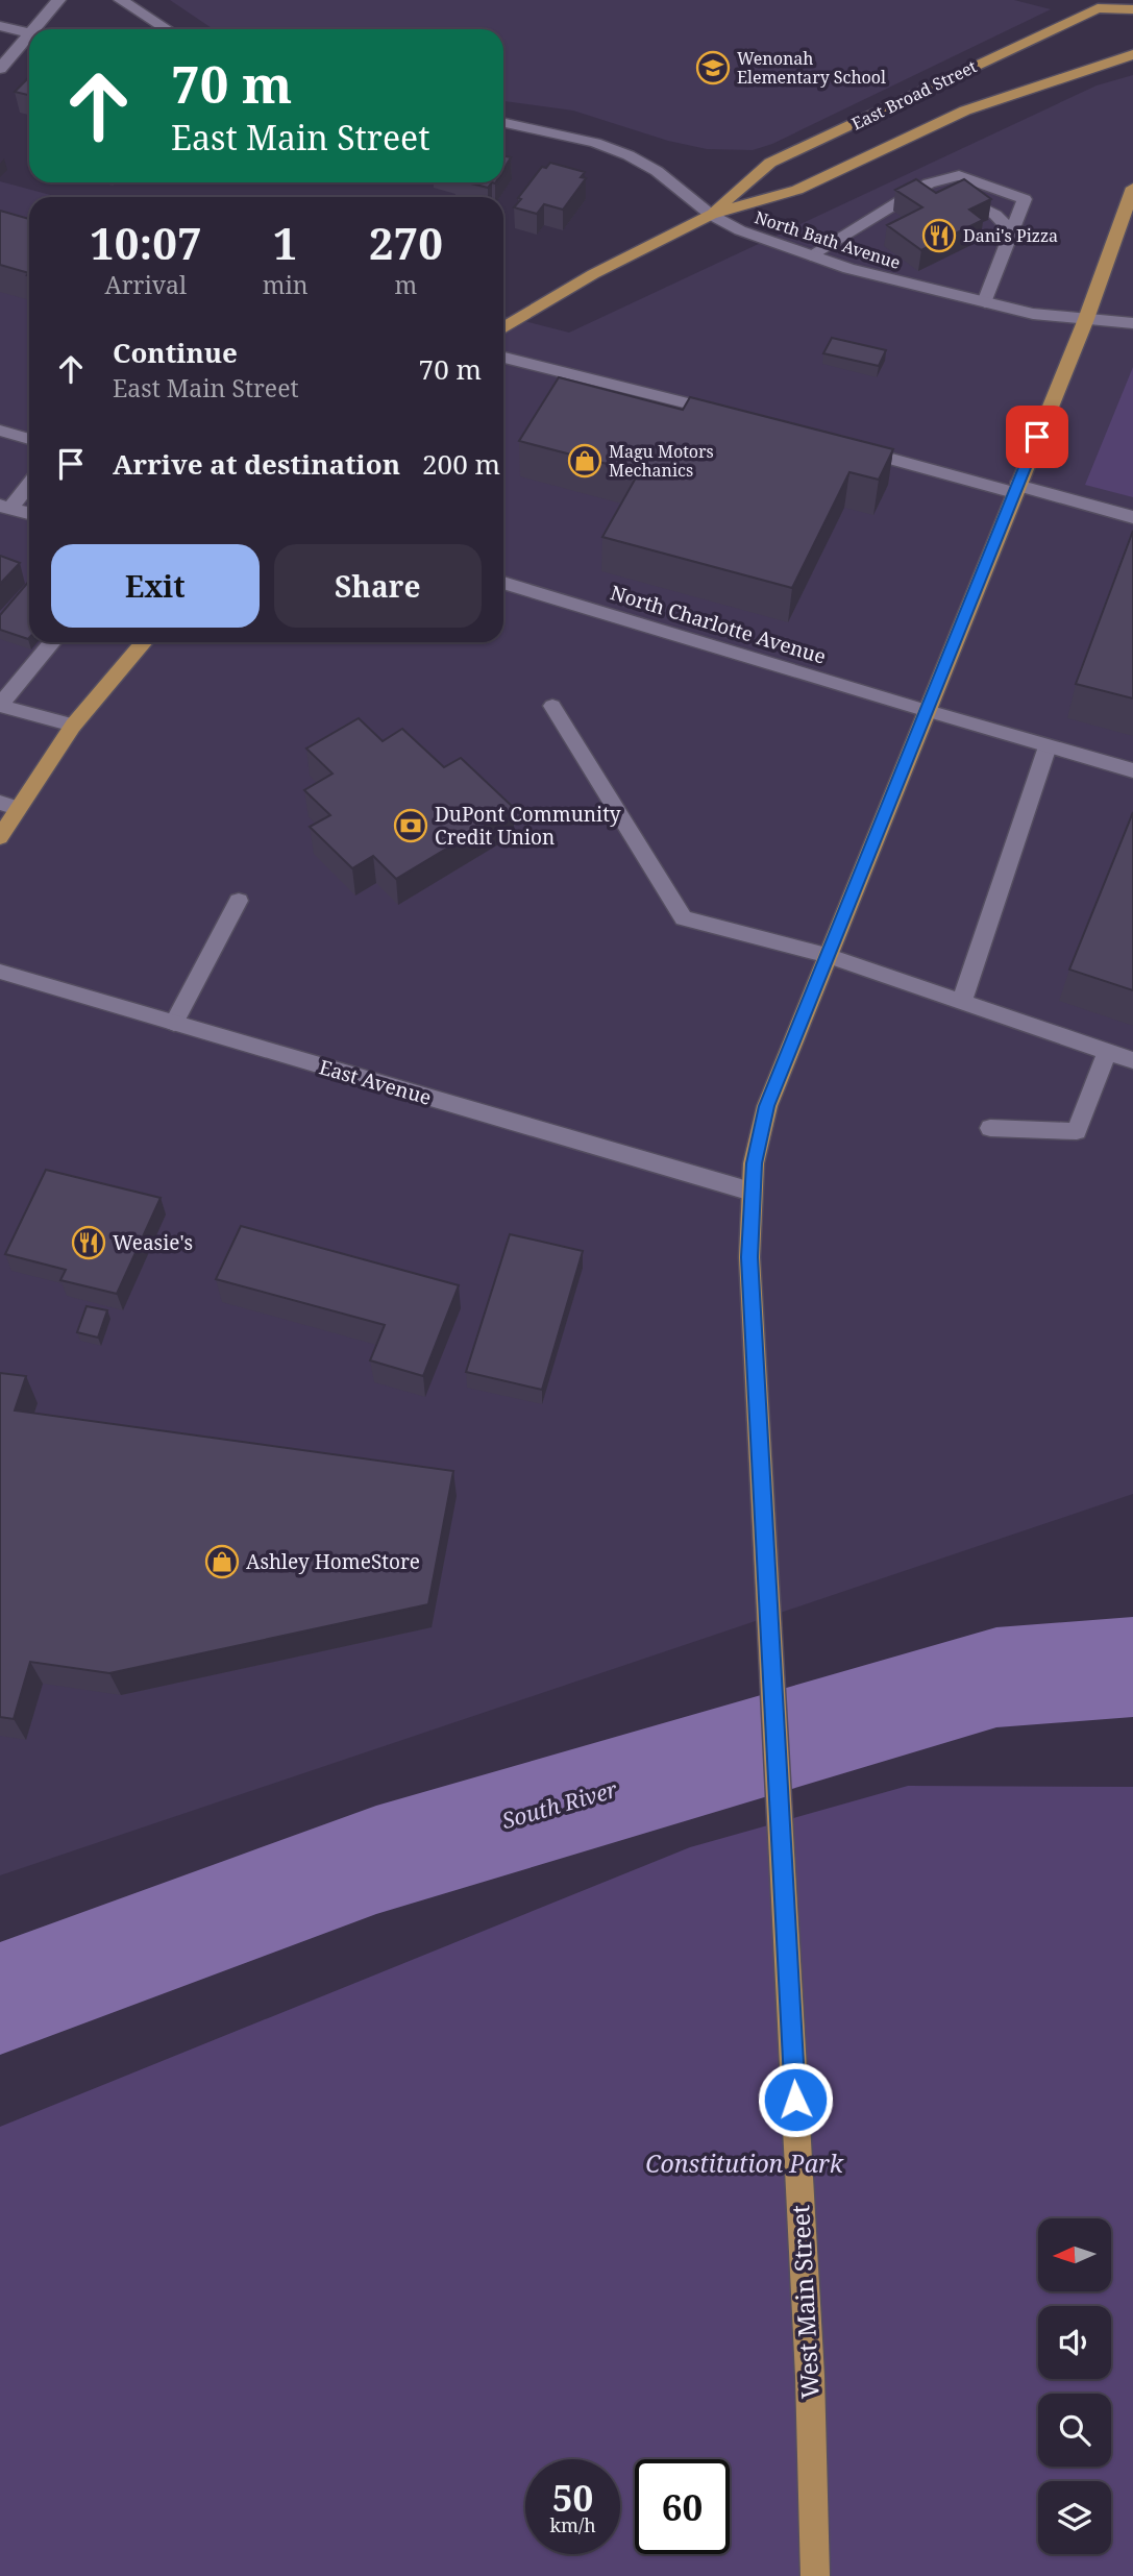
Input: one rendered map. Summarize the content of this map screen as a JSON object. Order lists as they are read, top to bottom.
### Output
{
  "streets": {
    "main road": ["East Broad Street", "West Main Street"],
    "street": ["North Bath Avenue", "North Charlotte Avenue", "East Avenue"]
  },
  "crossings": [
    ["East Broad Street", "North Bath Avenue"],
    ["North Bath Avenue", "West Main Street"],
    ["North Charlotte Avenue", "West Main Street"],
    ["East Avenue", "West Main Street"]
  ],
  "water": ["South River"],
  "parks": ["Constitution Park"],
  "places": {
    "school or university": ["Wenonah Elementary School"],
    "restaurant": ["Dani's Pizza", "Weasie's"],
    "shop": ["Magu Motors Mechanics", "Ashley HomeStore"],
    "bank": ["DuPont Community Credit Union"]
  },
  "north": "left",
  "page": {
    "turn": ["70 m", "East Main Street"],
    "eta": [
      "10:07",
      "Arrival",
      "1",
      "min",
      "270",
      "m"
    ],
    "list": [
      {
        "name": "Continue",
        "note": "East Main Street",
        "value": "70 m"
      },
      {
        "name": "Arrive at destination",
        "value": "200 m"
      }
    ],
    "buttons": ["Exit", "Share"],
    "speed": "50 km/h",
    "limit": "60"
  }
}
